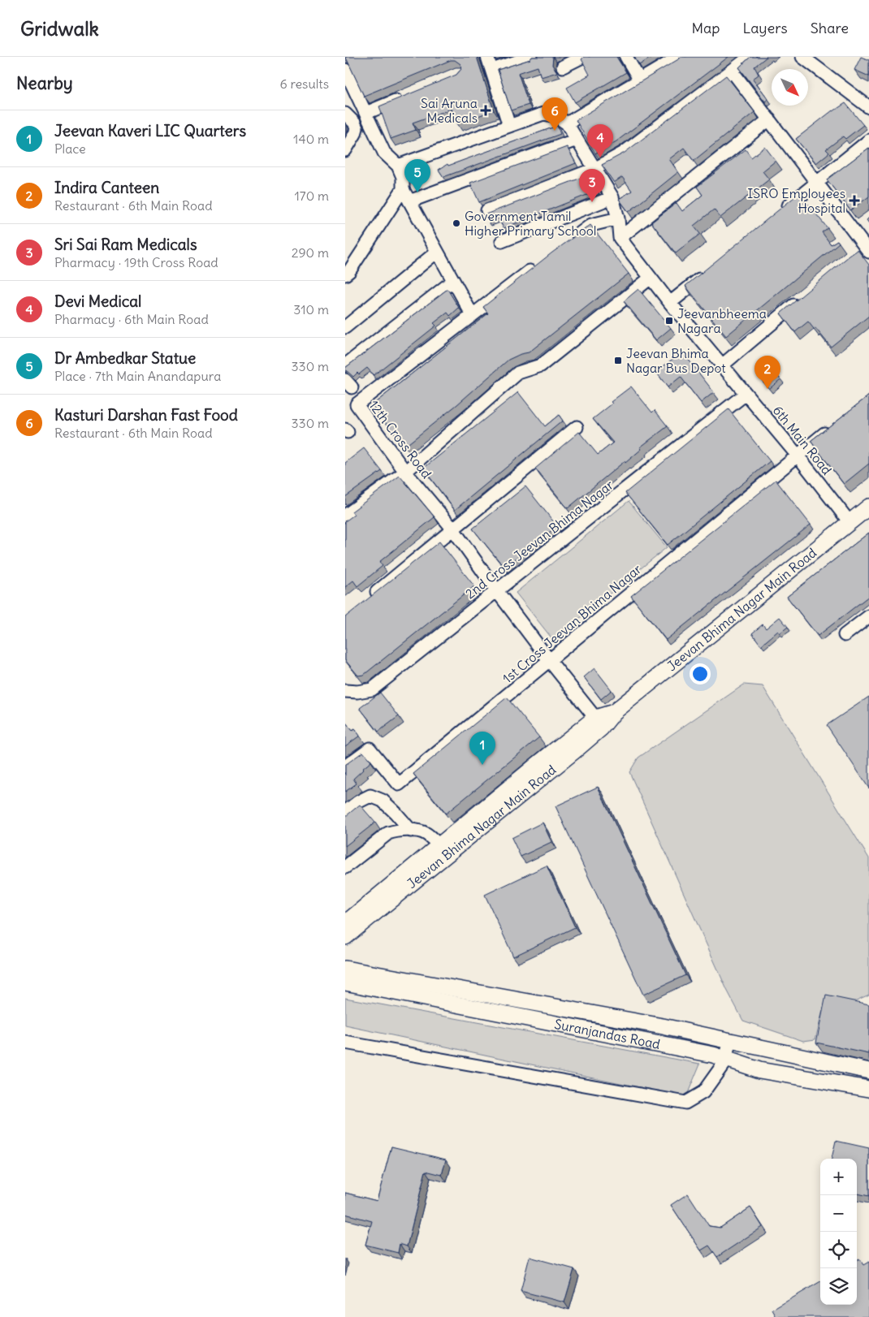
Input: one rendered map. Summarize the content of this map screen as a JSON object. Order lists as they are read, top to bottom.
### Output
{
  "streets": {
    "main road": ["Jeevan Bhima Nagar Main Road", "Suranjandas Road"],
    "street": [
      "12th Cross Road",
      "6th Main Road",
      "2nd Cross Jeevan Bhima Nagar",
      "1st Cross Jeevan Bhima Nagar"
    ]
  },
  "crossings": [
    ["12th Cross Road", "2nd Cross Jeevan Bhima Nagar"],
    ["12th Cross Road", "Jeevan Bhima Nagar Main Road"],
    ["12th Cross Road", "1st Cross Jeevan Bhima Nagar"],
    ["6th Main Road", "2nd Cross Jeevan Bhima Nagar"],
    ["6th Main Road", "Jeevan Bhima Nagar Main Road"],
    ["6th Main Road", "1st Cross Jeevan Bhima Nagar"]
  ],
  "places": {
    "health": ["Sai Aruna Medicals", "ISRO Employees Hospital"],
    "other": ["Government Tamil Higher Primary School"],
    "transit": ["Jeevanbheema Nagara", "Jeevan Bhima Nagar Bus Depot"]
  },
  "north": "bottom right",
  "page": {
    "header": "Gridwalk",
    "nav": ["Map", "Layers", "Share"],
    "heading": ["Nearby", "6 results"],
    "pins": [
      "6",
      "4",
      "5",
      "3",
      "2",
      "1"
    ],
    "list": [
      {
        "mark": "1",
        "name": "Jeevan Kaveri LIC Quarters",
        "note": "Place",
        "value": "140 m"
      },
      {
        "mark": "2",
        "name": "Indira Canteen",
        "note": "Restaurant · 6th Main Road",
        "value": "170 m"
      },
      {
        "mark": "3",
        "name": "Sri Sai Ram Medicals",
        "note": "Pharmacy · 19th Cross Road",
        "value": "290 m"
      },
      {
        "mark": "4",
        "name": "Devi Medical",
        "note": "Pharmacy · 6th Main Road",
        "value": "310 m"
      },
      {
        "mark": "5",
        "name": "Dr Ambedkar Statue",
        "note": "Place · 7th Main Anandapura",
        "value": "330 m"
      },
      {
        "mark": "6",
        "name": "Kasturi Darshan Fast Food",
        "note": "Restaurant · 6th Main Road",
        "value": "330 m"
      }
    ],
    "map_buttons": ["+", "−"]
  }
}
